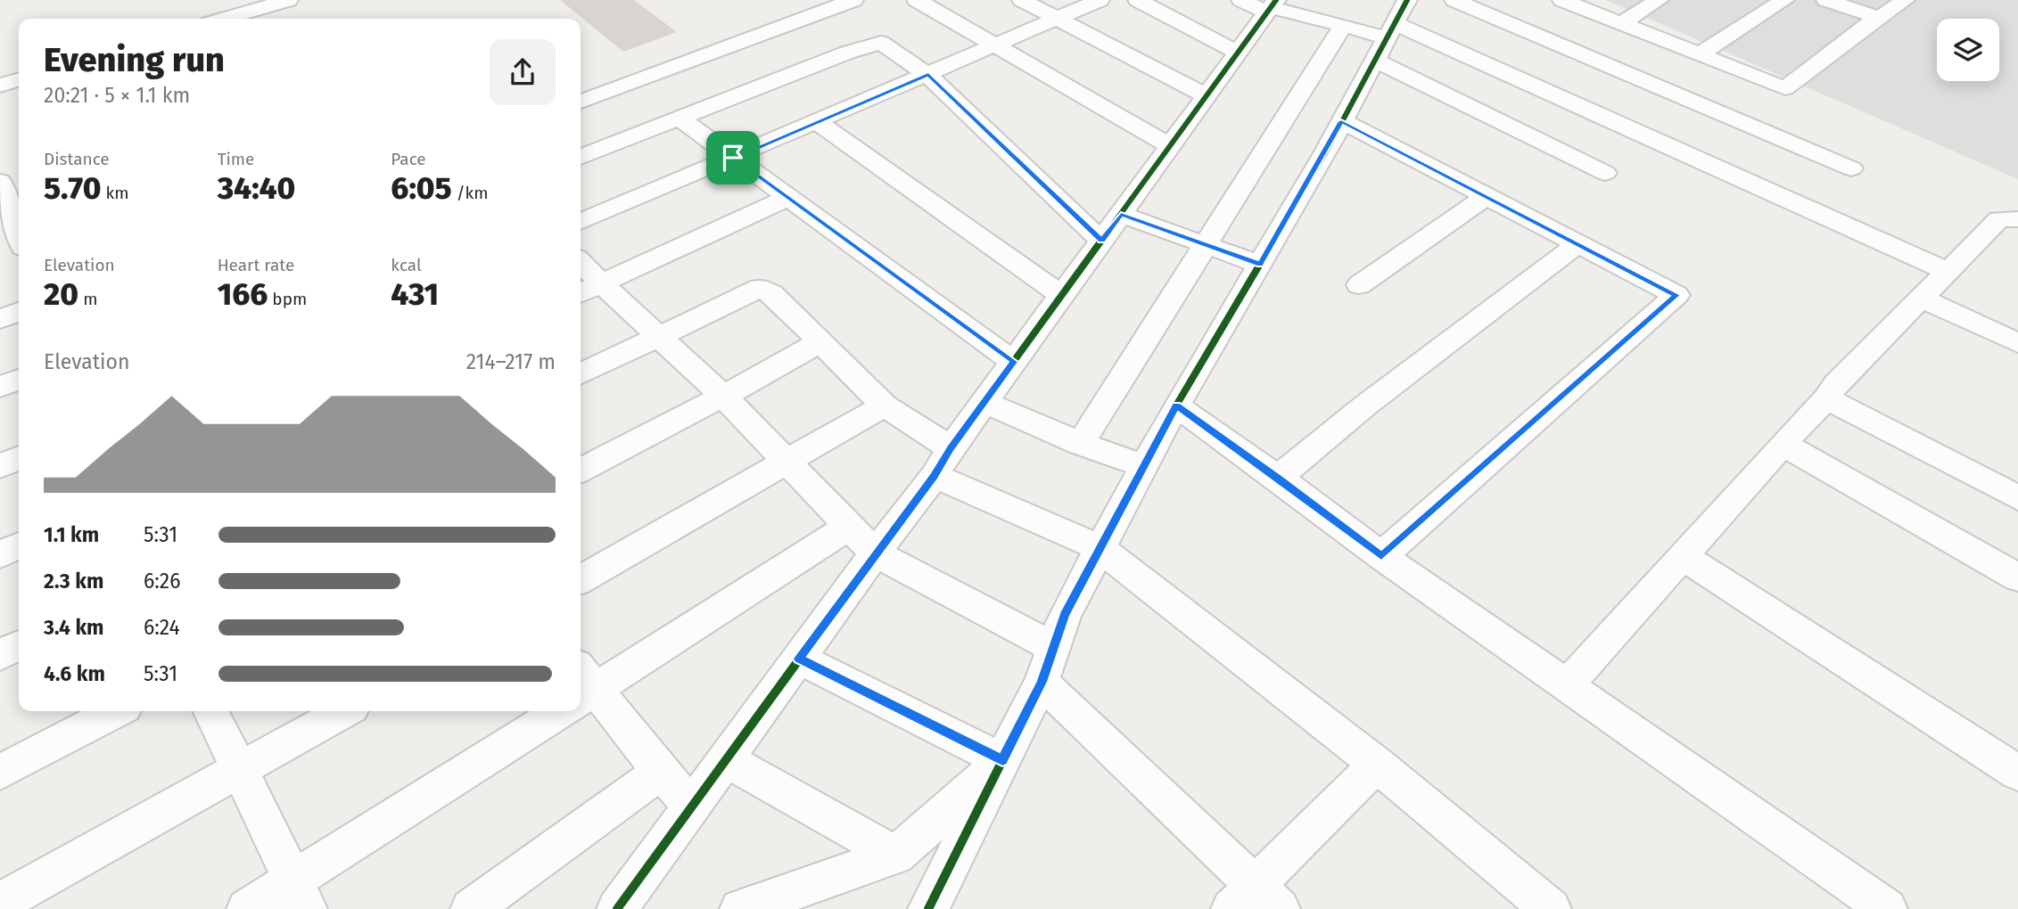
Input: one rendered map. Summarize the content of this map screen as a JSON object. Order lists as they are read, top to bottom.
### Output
{
  "page": {
    "heading": ["Evening run", "20:21 · 5 × 1.1 km"],
    "stats": [
      ["Distance", "5.70 km"],
      ["Time", "34:40"],
      ["Pace", "6:05 /km"],
      ["Elevation", "20 m"],
      ["Heart rate", "166 bpm"],
      ["kcal", "431"]
    ],
    "chart": ["Elevation", "214–217 m"],
    "list": [
      {
        "name": "1.1 km",
        "note": "5:31"
      },
      {
        "name": "2.3 km",
        "note": "6:26"
      },
      {
        "name": "3.4 km",
        "note": "6:24"
      },
      {
        "name": "4.6 km",
        "note": "5:31"
      }
    ]
  }
}
